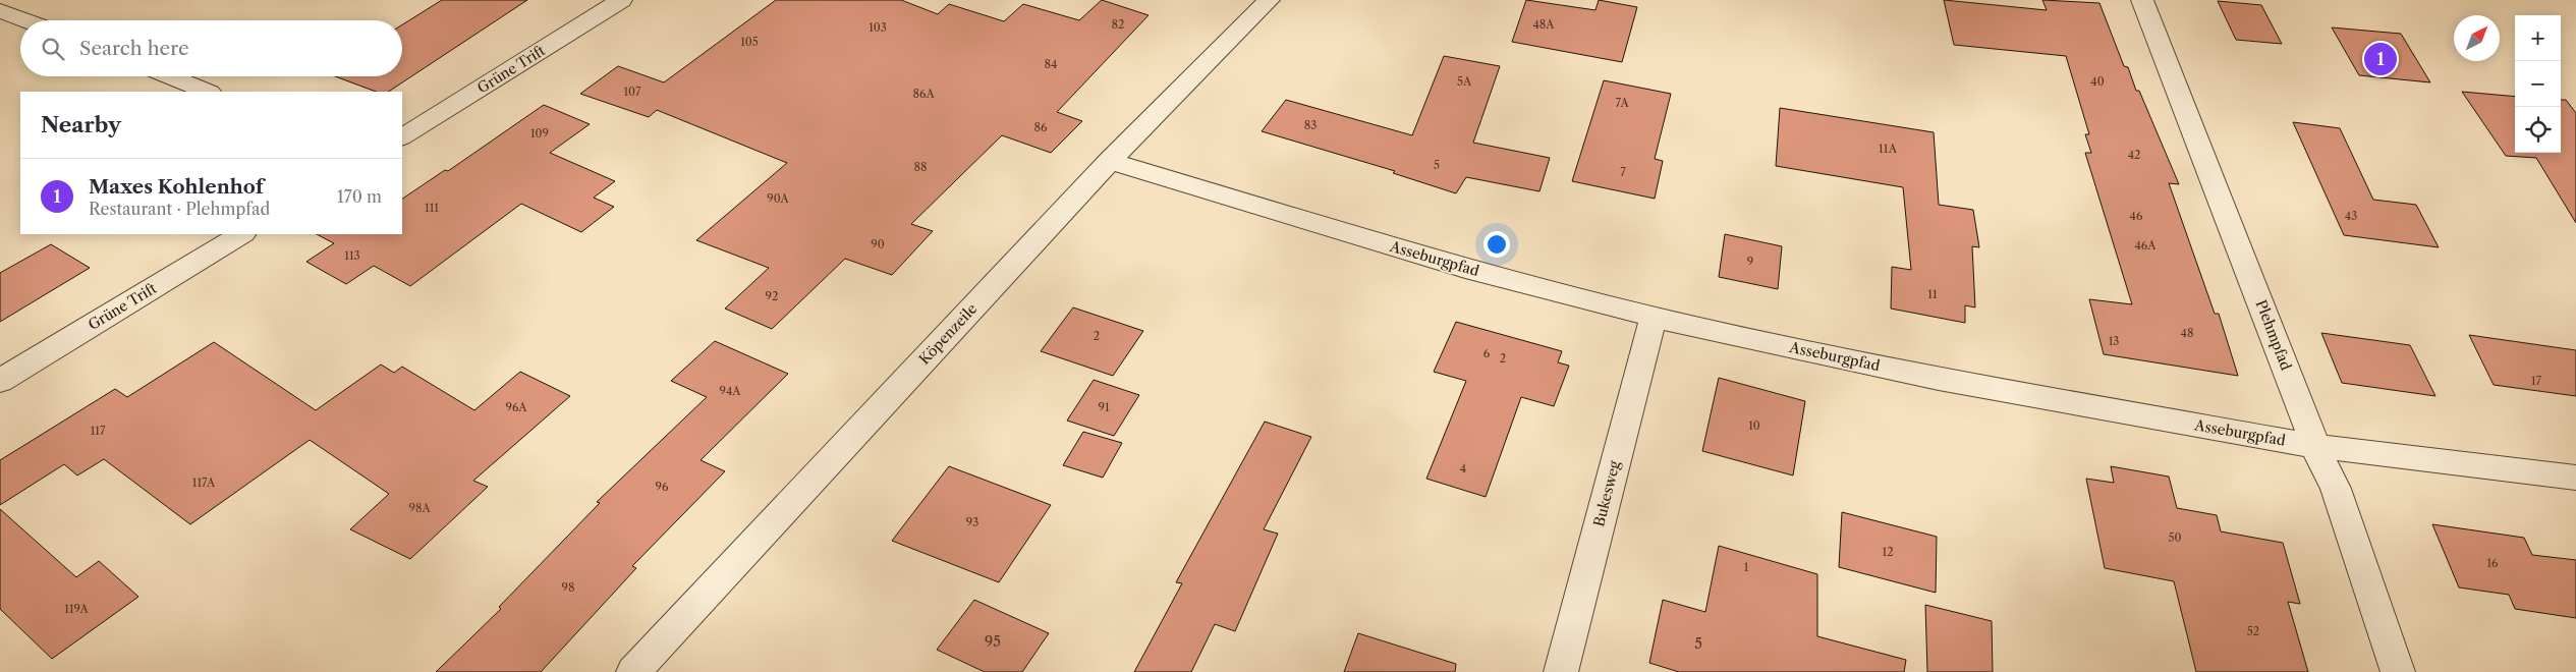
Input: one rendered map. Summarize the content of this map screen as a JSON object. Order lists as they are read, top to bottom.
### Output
{
  "streets": {
    "street": [
      "Grüne Trift",
      "Asseburgpfad",
      "Köpenzeile",
      "Plehmpfad",
      "Bukesweg"
    ]
  },
  "crossings": [
    ["Asseburgpfad", "Köpenzeile"],
    ["Asseburgpfad", "Plehmpfad"],
    ["Asseburgpfad", "Bukesweg"]
  ],
  "house_numbers": [
    "82",
    "48A",
    "103",
    "105",
    "84",
    "5A",
    "40",
    "107",
    "86A",
    "7A",
    "83",
    "86",
    "109",
    "11A",
    "42",
    "5",
    "88",
    "7",
    "90A",
    "111",
    "46",
    "43",
    "90",
    "46A",
    "113",
    "9",
    "11",
    "92",
    "48",
    "2",
    "13",
    "6",
    "2",
    "17",
    "94A",
    "96A",
    "91",
    "10",
    "117",
    "4",
    "117A",
    "96",
    "98A",
    "93",
    "50",
    "12",
    "16",
    "1",
    "98",
    "119A",
    "52",
    "95",
    "5"
  ],
  "north": "top right",
  "page": {
    "map_buttons": ["+", "−"],
    "search": "Search here",
    "pins": "1",
    "heading": "Nearby",
    "list": [
      {
        "mark": "1",
        "name": "Maxes Kohlenhof",
        "note": "Restaurant · Plehmpfad",
        "value": "170 m"
      }
    ]
  }
}
